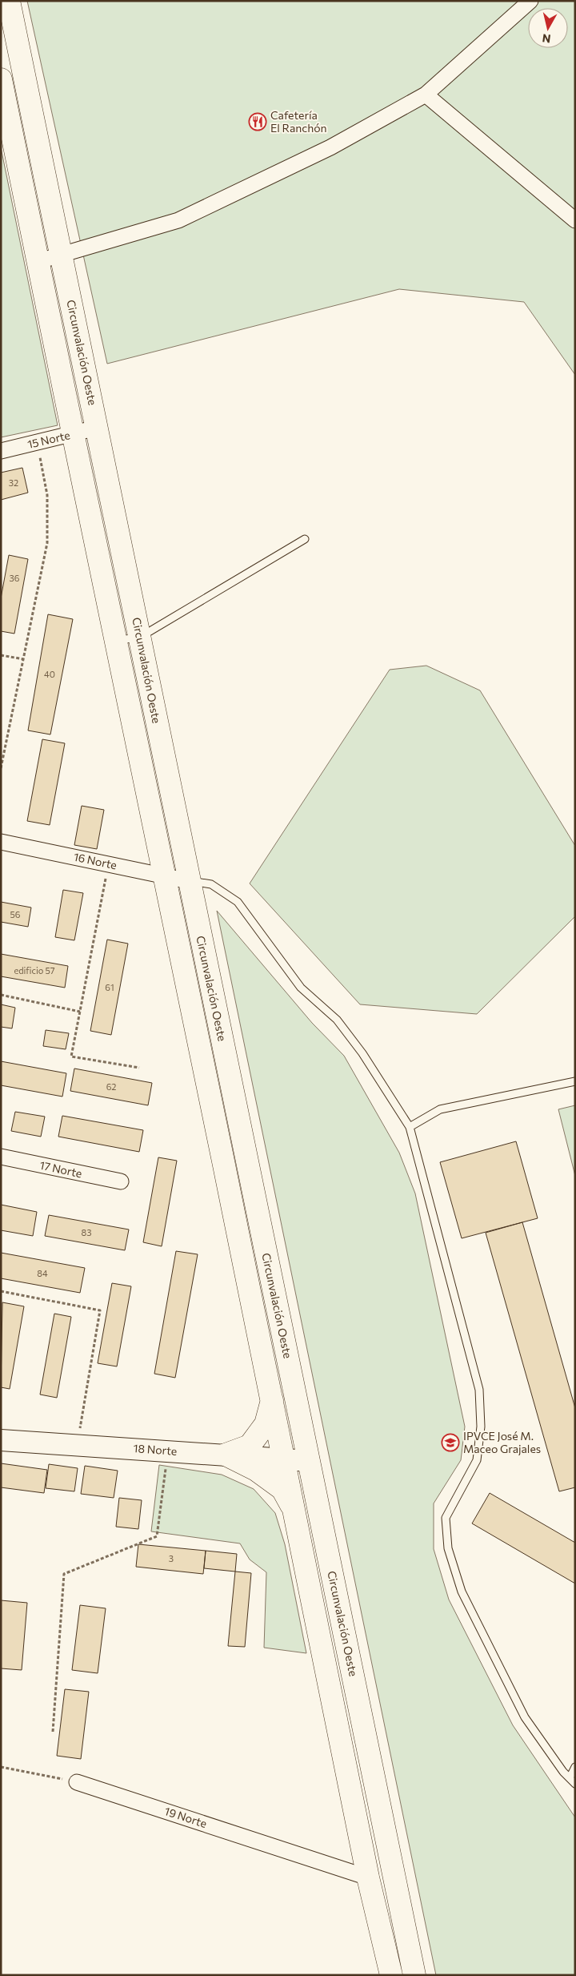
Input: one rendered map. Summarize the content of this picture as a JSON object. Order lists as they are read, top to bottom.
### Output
{
  "streets": {
    "main road": ["Circunvalación Oeste", "18 Norte"],
    "street": [
      "15 Norte",
      "16 Norte",
      "17 Norte",
      "19 Norte"
    ]
  },
  "crossings": [
    ["Circunvalación Oeste", "15 Norte"],
    ["Circunvalación Oeste", "16 Norte"],
    ["Circunvalación Oeste", "18 Norte"],
    ["Circunvalación Oeste", "19 Norte"]
  ],
  "places": {
    "restaurant": ["Cafetería El Ranchón"],
    "school or university": ["IPVCE José M. Maceo Grajales"]
  },
  "house_numbers": [
    "32",
    "36",
    "40",
    "56",
    "edificio 57",
    "61",
    "62",
    "83",
    "84",
    "3"
  ],
  "north": "bottom"
}
